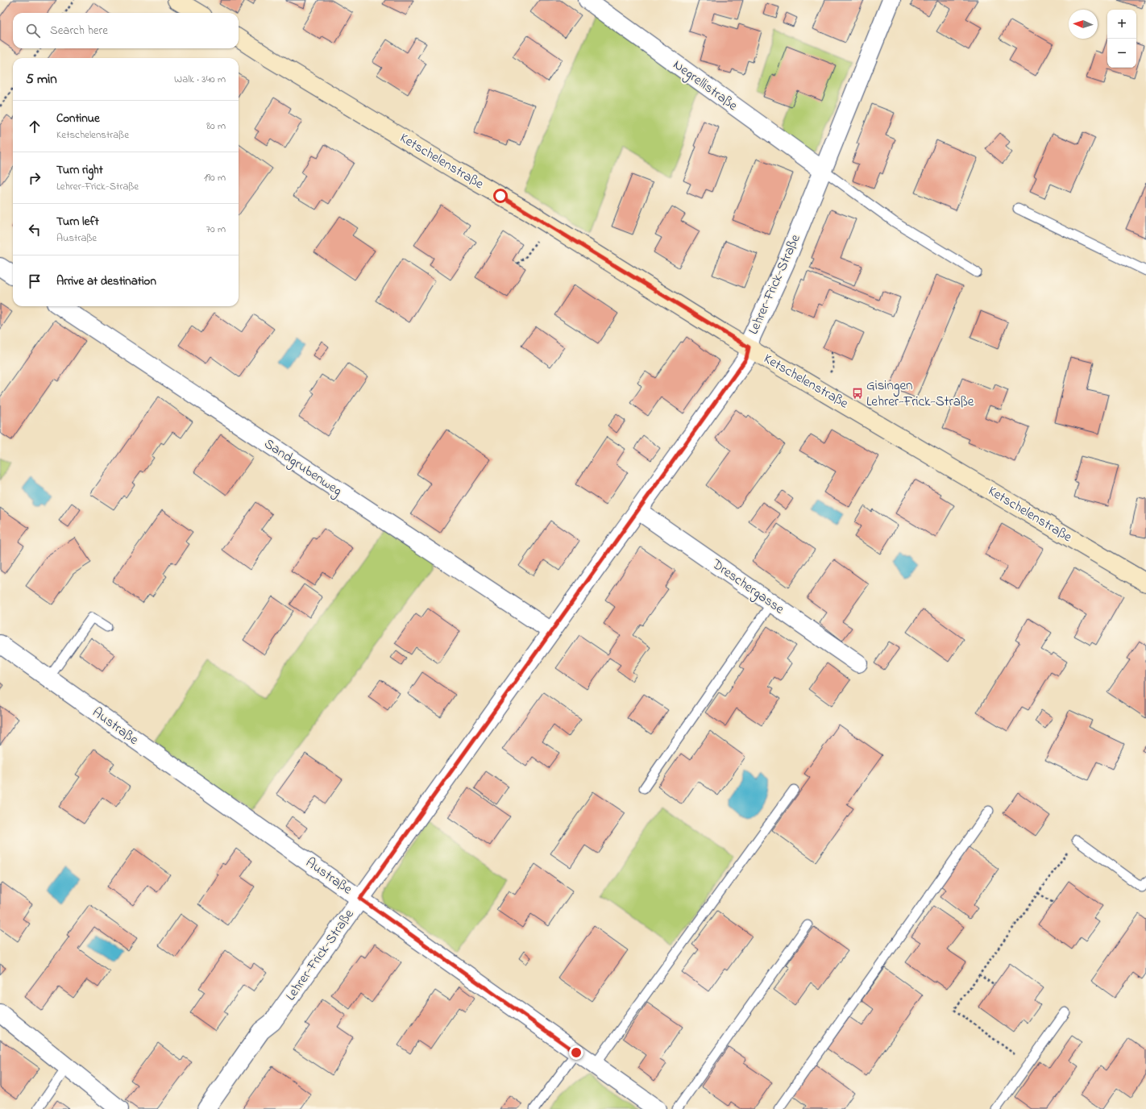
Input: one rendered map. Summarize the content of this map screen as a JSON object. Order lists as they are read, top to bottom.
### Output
{
  "streets": {
    "main road": ["Ketschelenstraße"],
    "street": [
      "Negrellistraße",
      "Lehrer-Frick-Straße",
      "Sandgrubenweg",
      "Dreschergasse",
      "Austraße"
    ]
  },
  "crossings": [
    ["Negrellistraße", "Lehrer-Frick-Straße"],
    ["Ketschelenstraße", "Lehrer-Frick-Straße"],
    ["Lehrer-Frick-Straße", "Sandgrubenweg"],
    ["Lehrer-Frick-Straße", "Dreschergasse"],
    ["Lehrer-Frick-Straße", "Austraße"]
  ],
  "places": {
    "bus stop": ["Gisingen Lehrer-Frick-Straße"]
  },
  "north": "left",
  "page": {
    "map_buttons": ["+", "−"],
    "search": "Search here",
    "heading": ["5 min", "Walk · 340 m"],
    "list": [
      ["Continue", "Ketschelenstraße", "80 m"],
      ["Turn right", "Lehrer-Frick-Straße", "190 m"],
      ["Turn left", "Austraße", "70 m"],
      "Arrive at destination"
    ]
  }
}
